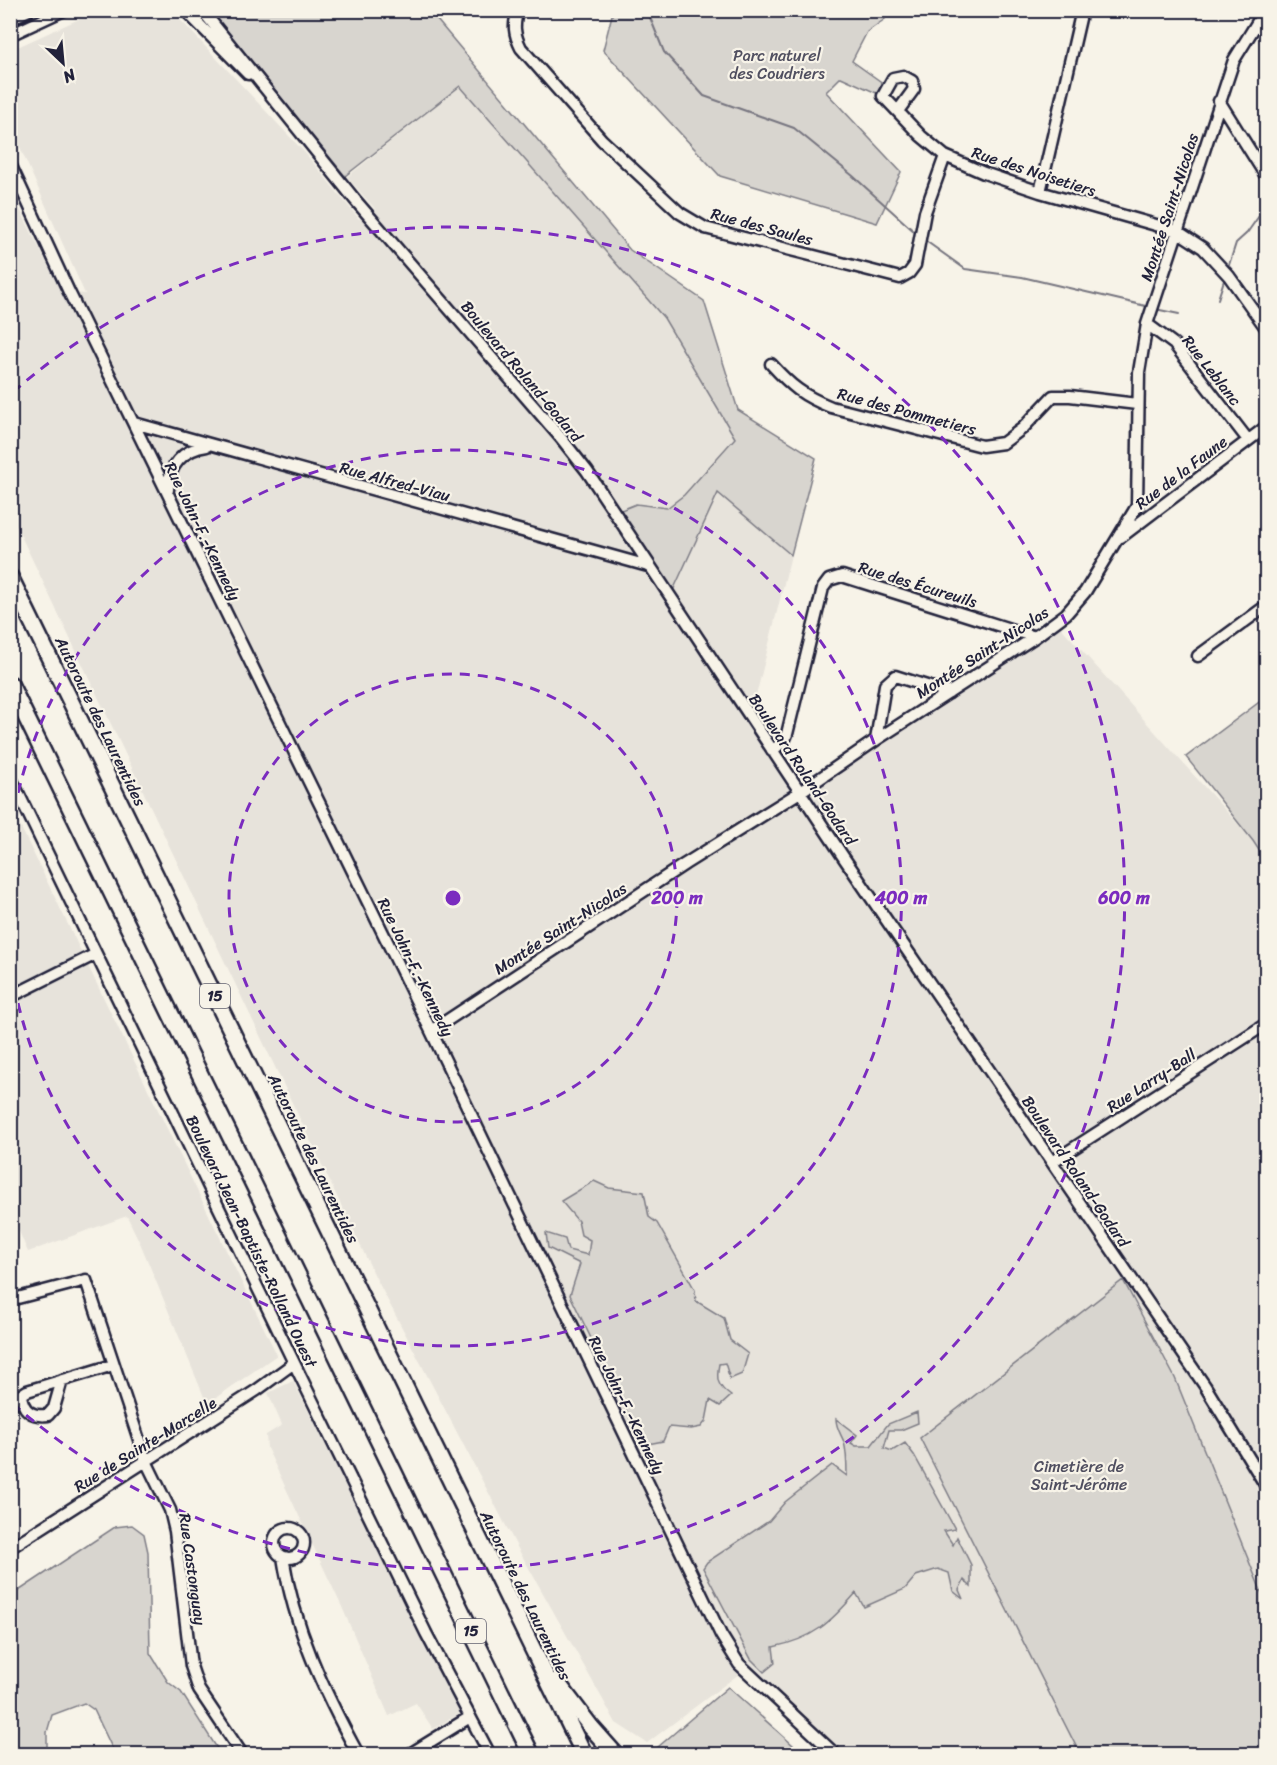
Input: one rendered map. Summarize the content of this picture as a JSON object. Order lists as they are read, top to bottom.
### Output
{
  "streets": {
    "highway": ["Autoroute des Laurentides", "15"],
    "street": [
      "Rue des Noisetiers",
      "Montée Saint-Nicolas",
      "Rue des Saules",
      "Rue Leblanc",
      "Boulevard Roland-Godard",
      "Rue des Pommetiers",
      "Rue de la Faune",
      "Rue Alfred-Viau",
      "Rue John-F.-Kennedy",
      "Rue des Écureuils",
      "Rue Larry-Ball",
      "Boulevard Jean-Baptiste-Rolland Ouest",
      "Rue de Sainte-Marcelle",
      "Rue Castonguay"
    ]
  },
  "crossings": [
    ["Rue des Noisetiers", "Montée Saint-Nicolas"],
    ["Rue des Noisetiers", "Rue des Saules"],
    ["Montée Saint-Nicolas", "Rue Leblanc"],
    ["Montée Saint-Nicolas", "Boulevard Roland-Godard"],
    ["Montée Saint-Nicolas", "Rue des Pommetiers"],
    ["Montée Saint-Nicolas", "Rue de la Faune"],
    ["Montée Saint-Nicolas", "Rue John-F.-Kennedy"],
    ["Montée Saint-Nicolas", "Rue des Écureuils"],
    ["Rue Leblanc", "Rue de la Faune"],
    ["Boulevard Roland-Godard", "Rue Alfred-Viau"],
    ["Boulevard Roland-Godard", "Rue des Écureuils"],
    ["Boulevard Roland-Godard", "Rue Larry-Ball"],
    ["Rue Alfred-Viau", "Rue John-F.-Kennedy"],
    ["Boulevard Jean-Baptiste-Rolland Ouest", "Rue de Sainte-Marcelle"],
    ["Rue de Sainte-Marcelle", "Rue Castonguay"]
  ],
  "parks": ["Parc naturel des Coudriers", "Cimetière de Saint-Jérôme"],
  "north": "bottom right",
  "rings": ["200 m", "400 m", "600 m"]
}
